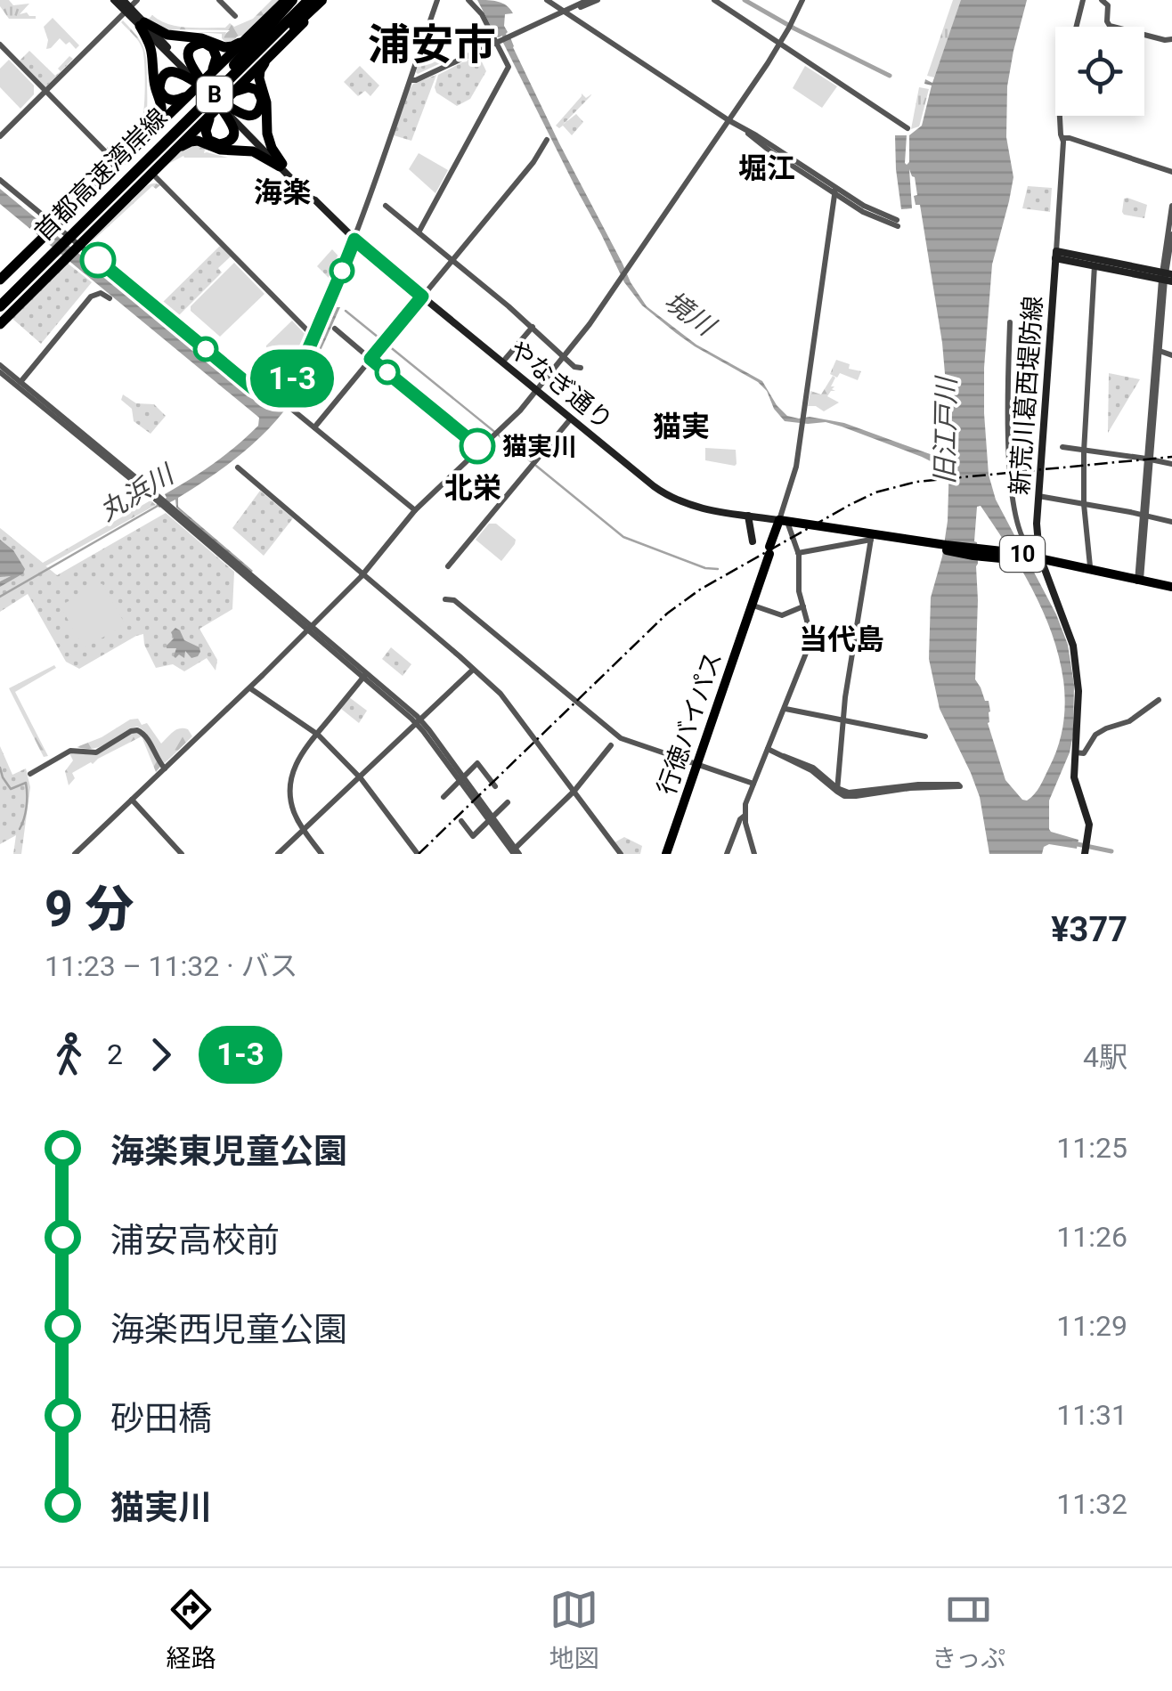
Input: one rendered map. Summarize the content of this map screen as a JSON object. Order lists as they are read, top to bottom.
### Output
{
  "streets": {
    "highway": ["B", "首都高速湾岸線"],
    "main road": [
      "やなぎ通り",
      "新荒川葛西堤防線",
      "10",
      "行徳バイパス"
    ]
  },
  "crossings": [
    ["やなぎ通り", "10"],
    ["やなぎ通り", "行徳バイパス"],
    ["新荒川葛西堤防線", "10"]
  ],
  "districts": [
    "浦安市",
    "堀江",
    "海楽",
    "猫実",
    "北栄",
    "当代島"
  ],
  "water": ["境川", "旧江戸川", "丸浜川"],
  "places": ["猫実川"],
  "lines": ["bus line 1-3"],
  "page": {
    "on_map": "1-3",
    "heading": ["9 分", "11:23 – 11:32 · バス", "¥377"],
    "legs": ["2", "1-3", "4駅"],
    "list": [
      {
        "name": "海楽東児童公園",
        "value": "11:25"
      },
      {
        "name": "浦安高校前",
        "value": "11:26"
      },
      {
        "name": "海楽西児童公園",
        "value": "11:29"
      },
      {
        "name": "砂田橋",
        "value": "11:31"
      },
      {
        "name": "猫実川",
        "value": "11:32"
      }
    ],
    "tabs": ["経路", "地図", "きっぷ"]
  }
}
